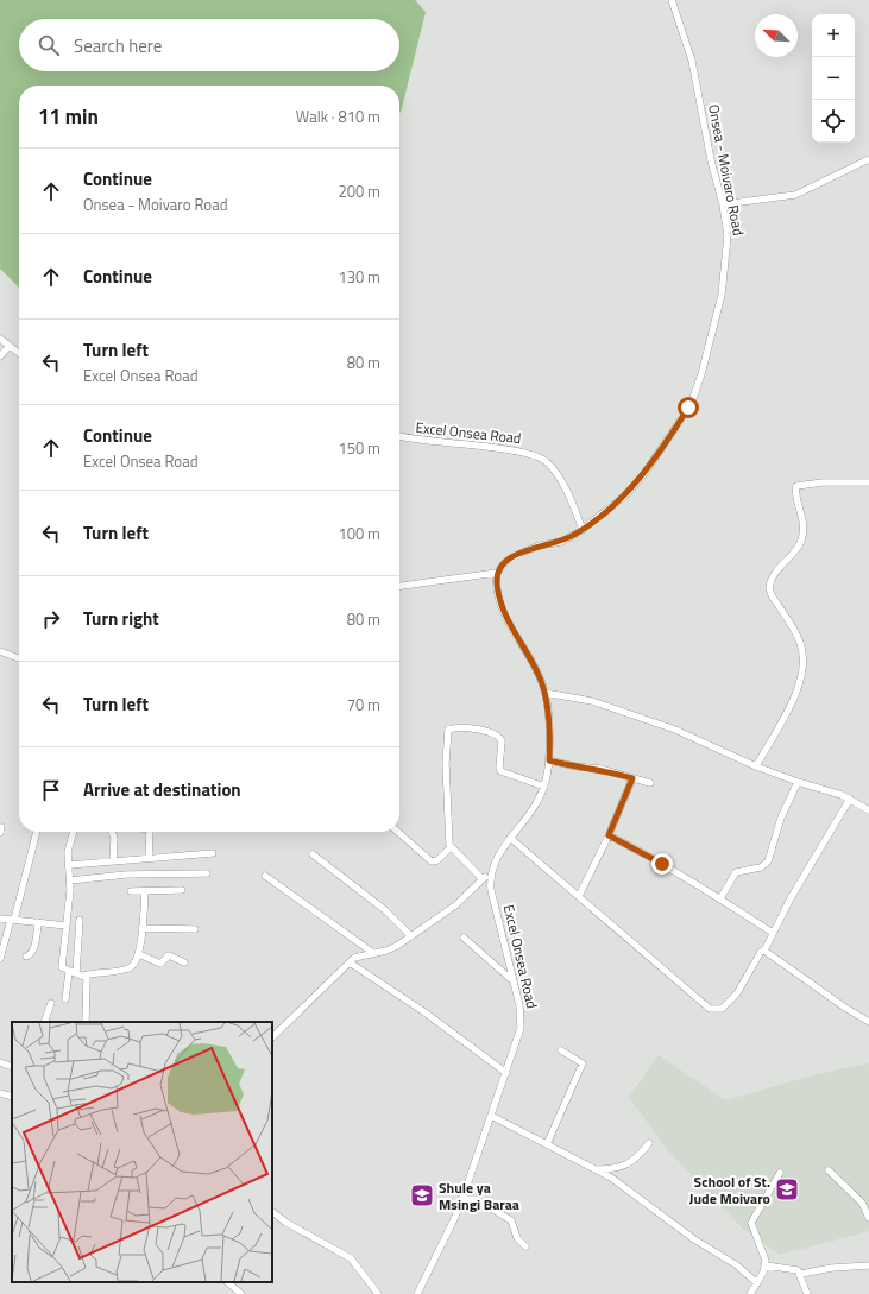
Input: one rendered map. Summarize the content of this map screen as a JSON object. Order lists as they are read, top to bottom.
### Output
{
  "streets": {
    "street": ["Onsea - Moivaro Road", "Excel Onsea Road"]
  },
  "crossings": [
    ["Onsea - Moivaro Road", "Excel Onsea Road"]
  ],
  "places": {
    "school or university": ["School of St. Jude Moivaro", "Shule ya Msingi Baraa"]
  },
  "north": "top left",
  "page": {
    "map_buttons": ["+", "−"],
    "search": "Search here",
    "heading": ["11 min", "Walk · 810 m"],
    "list": [
      ["Continue", "Onsea - Moivaro Road", "200 m"],
      ["Continue", "130 m"],
      ["Turn left", "Excel Onsea Road", "80 m"],
      ["Continue", "Excel Onsea Road", "150 m"],
      ["Turn left", "100 m"],
      ["Turn right", "80 m"],
      ["Turn left", "70 m"],
      "Arrive at destination"
    ]
  }
}
